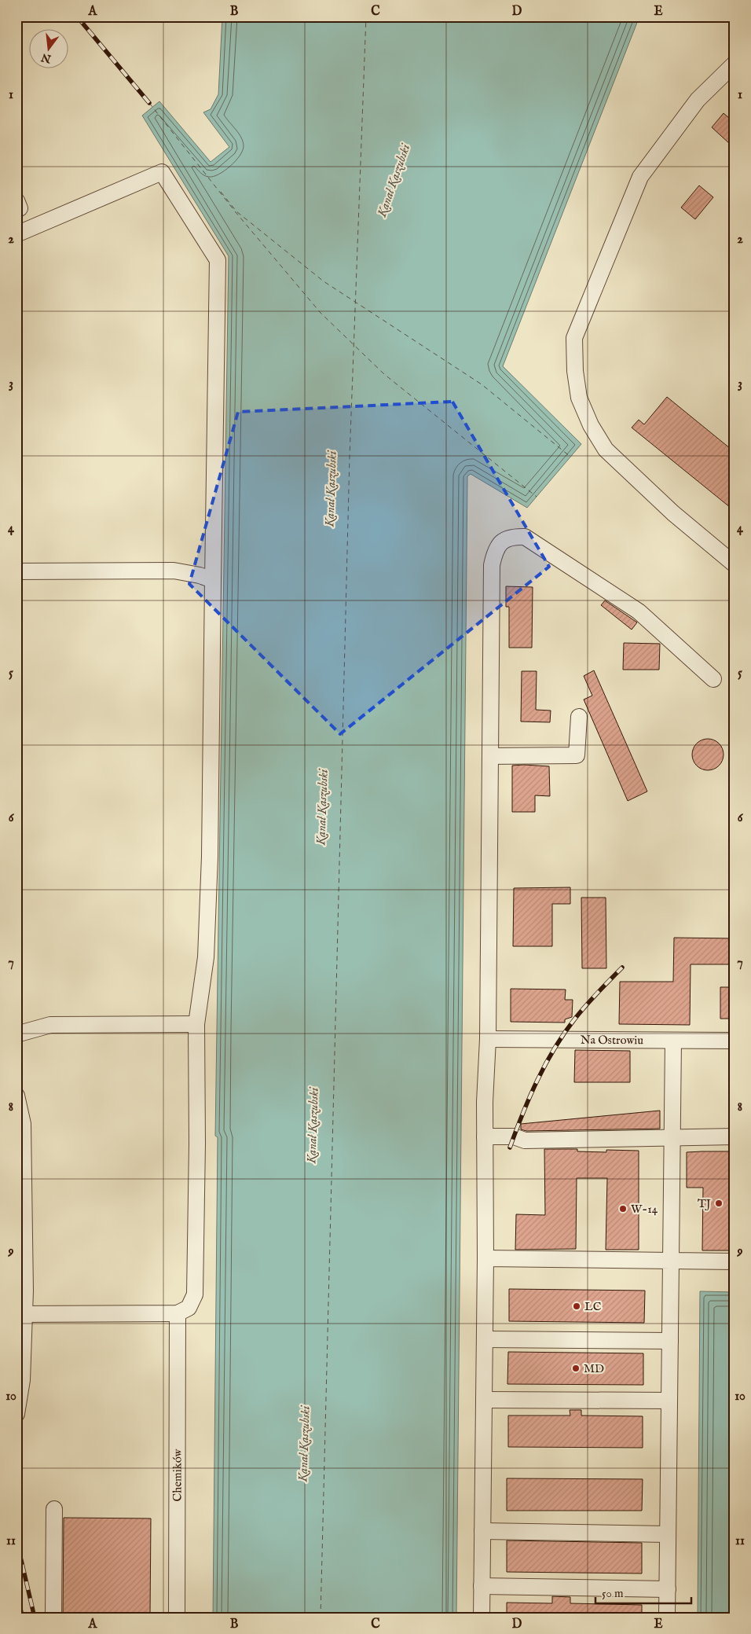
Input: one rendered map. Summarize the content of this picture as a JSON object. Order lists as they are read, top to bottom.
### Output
{
  "streets": {
    "lane": ["Na Ostrowiu", "Chemików"]
  },
  "water": ["Kanał Kaszubski"],
  "places": [
    "TJ",
    "W-14",
    "LC",
    "MD"
  ],
  "scale_bar": "50 m",
  "north": "bottom",
  "grid": {
    "columns": [
      "A",
      "B",
      "C",
      "D",
      "E"
    ],
    "rows": [
      "1",
      "2",
      "3",
      "4",
      "5",
      "6",
      "7",
      "8",
      "9",
      "10",
      "11"
    ]
  }
}
